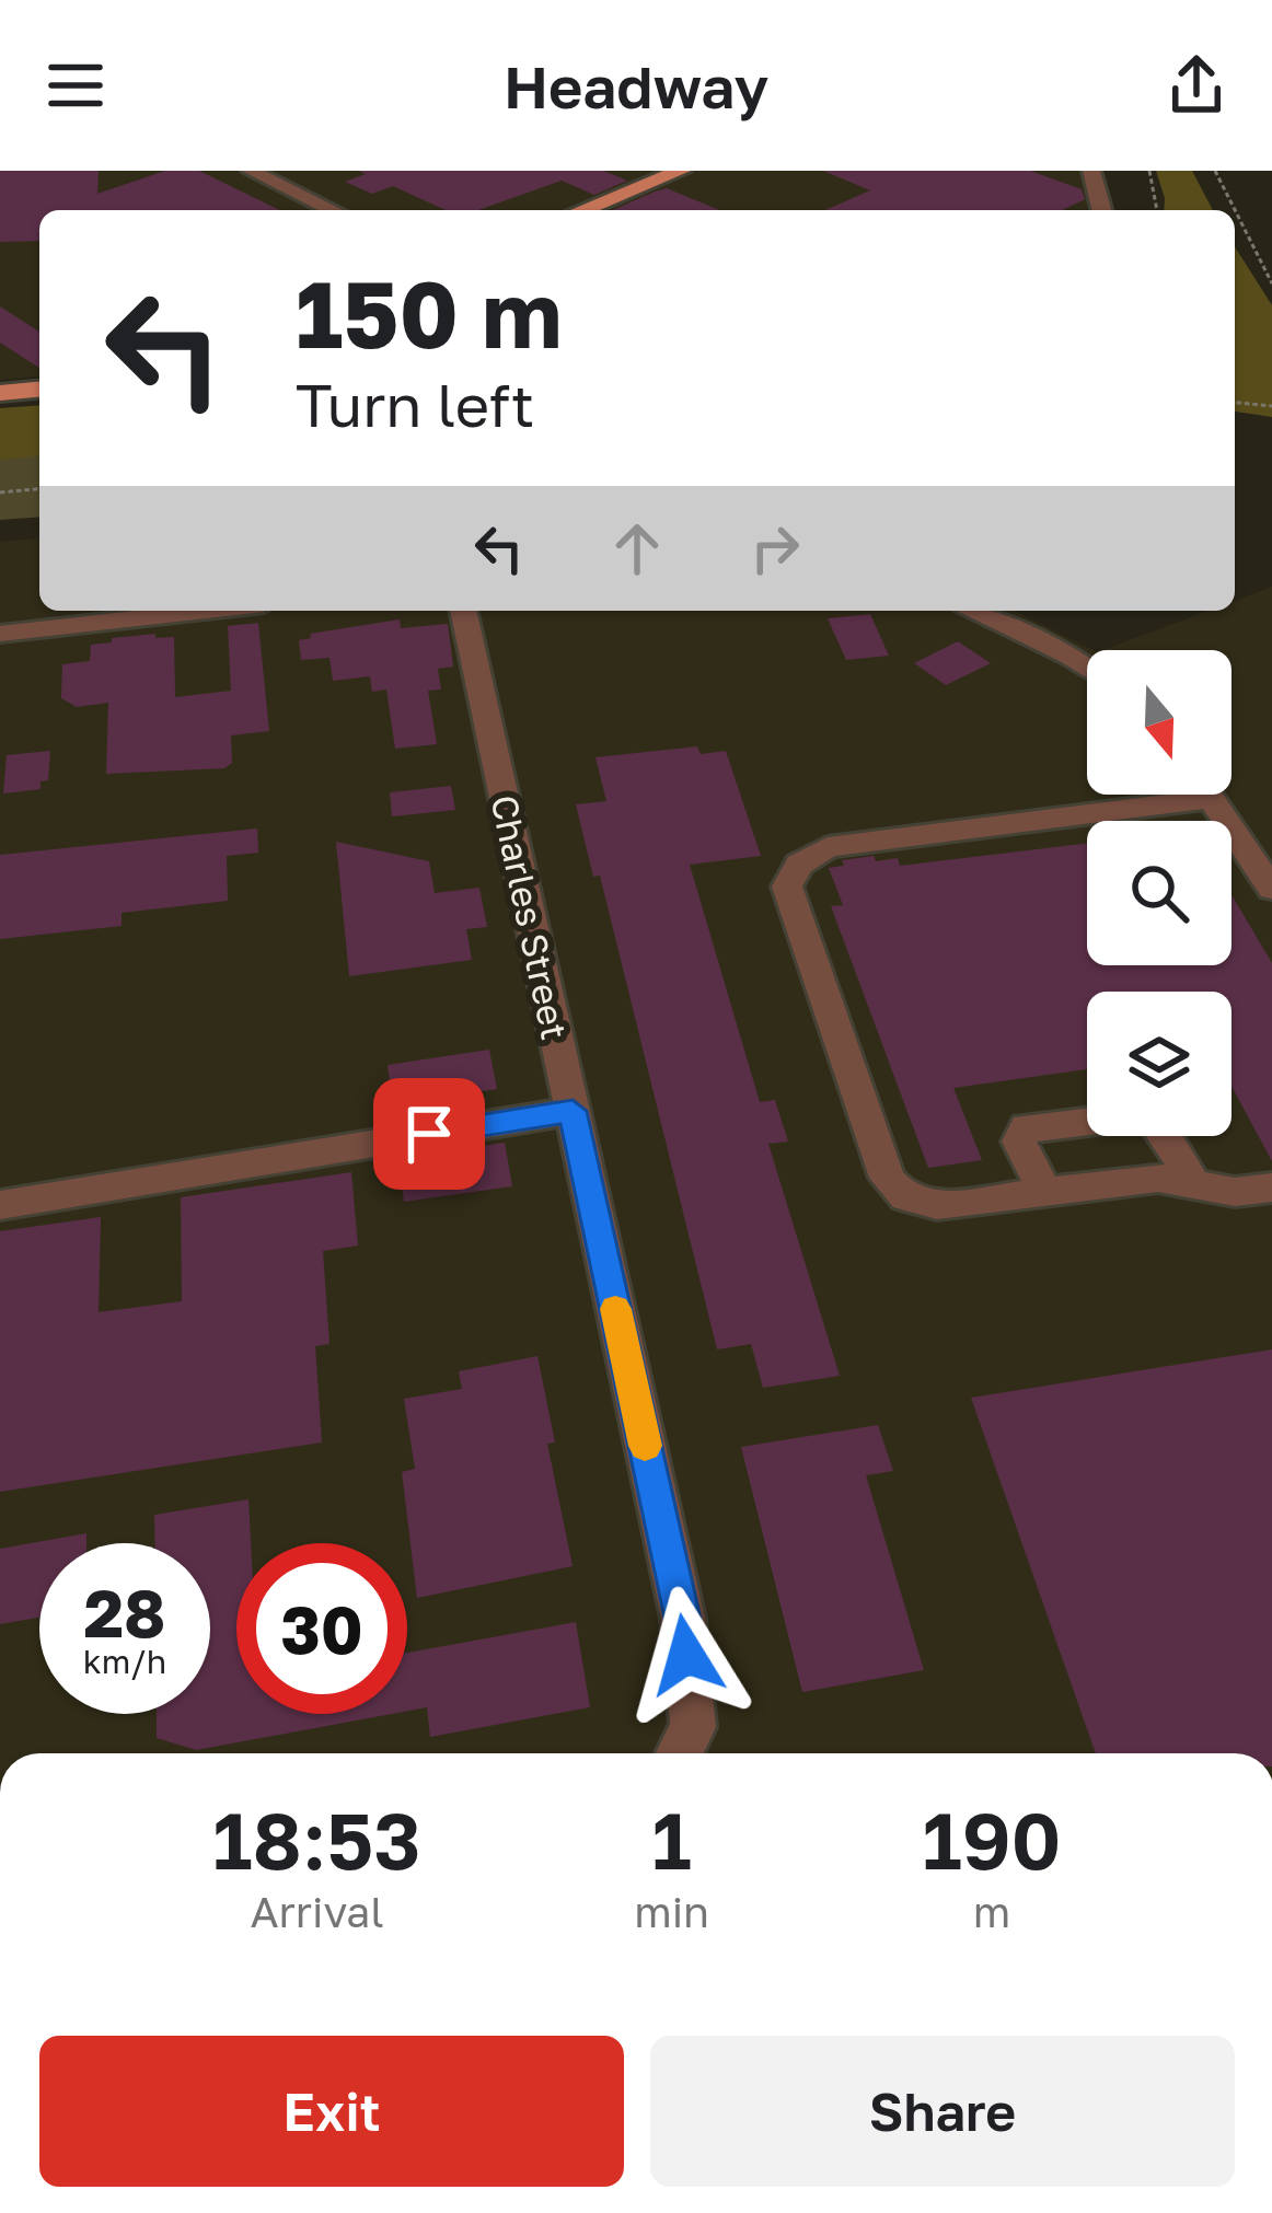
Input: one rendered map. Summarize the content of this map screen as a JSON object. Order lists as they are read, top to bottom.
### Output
{
  "streets": {
    "street": ["Charles Street"]
  },
  "north": "bottom",
  "page": {
    "header": "Headway",
    "turn": ["150 m", "Turn left"],
    "speed": "28 km/h",
    "limit": "30",
    "eta": [
      "18:53",
      "Arrival",
      "1",
      "min",
      "190",
      "m"
    ],
    "buttons": ["Exit", "Share"]
  }
}
